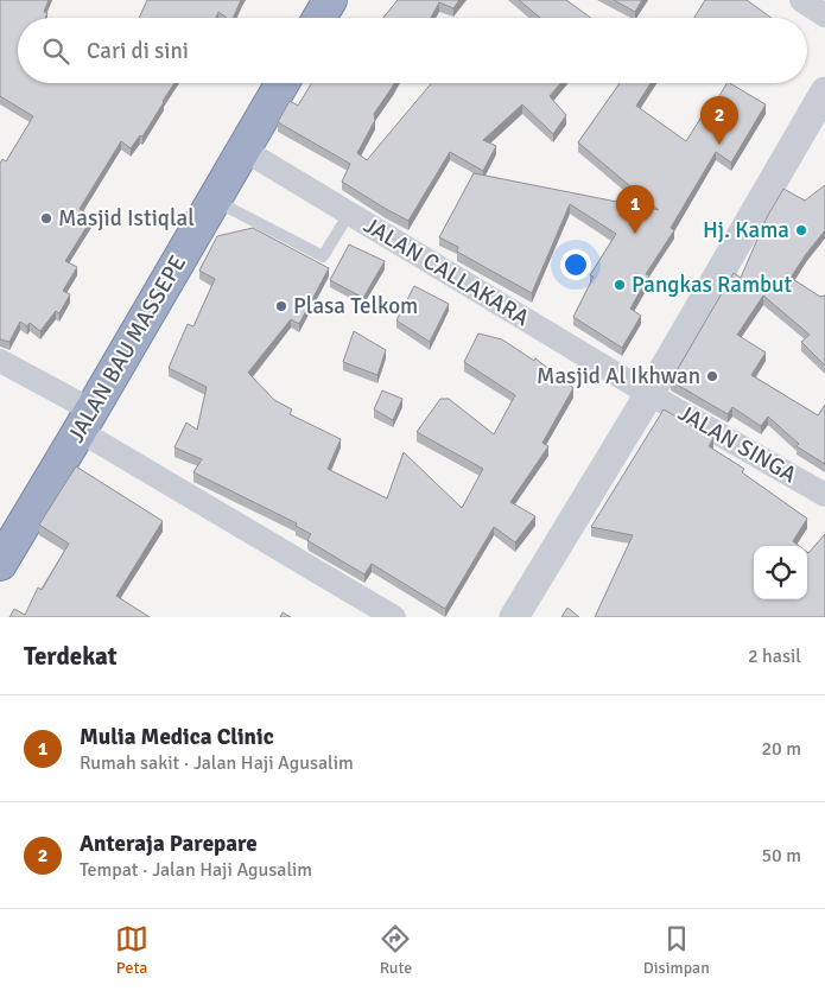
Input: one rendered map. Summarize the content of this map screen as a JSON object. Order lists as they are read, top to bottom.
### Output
{
  "streets": {
    "highway": ["JALAN BAU MASSEPE"],
    "street": ["JALAN CALLAKARA", "JALAN SINGA"]
  },
  "crossings": [
    ["JALAN CALLAKARA", "JALAN BAU MASSEPE"],
    ["JALAN CALLAKARA", "JALAN SINGA"]
  ],
  "places": [
    "Masjid Istiqlal",
    "Hj. Kama",
    "Pangkas Rambut",
    "Plasa Telkom",
    "Masjid Al Ikhwan"
  ],
  "page": {
    "search": "Cari di sini",
    "pins": ["2", "1"],
    "heading": ["Terdekat", "2 hasil"],
    "list": [
      {
        "mark": "1",
        "name": "Mulia Medica Clinic",
        "note": "Rumah sakit · Jalan Haji Agusalim",
        "value": "20 m"
      },
      {
        "mark": "2",
        "name": "Anteraja Parepare",
        "note": "Tempat · Jalan Haji Agusalim",
        "value": "50 m"
      }
    ],
    "nav": ["Peta", "Rute", "Disimpan"]
  }
}
